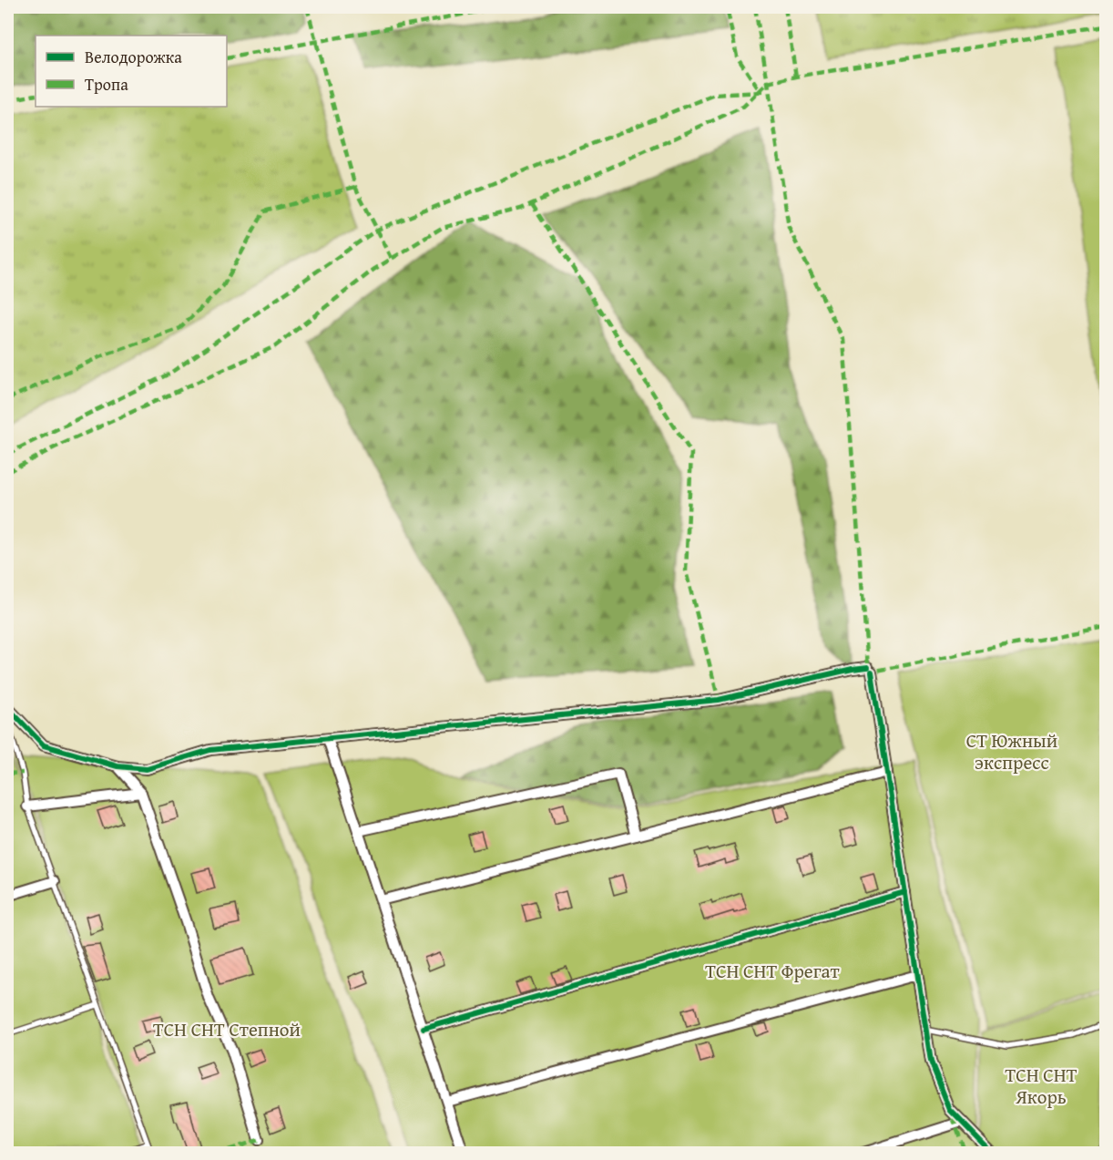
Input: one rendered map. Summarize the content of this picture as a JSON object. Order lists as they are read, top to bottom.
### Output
{
  "parks": [
    "СТ Южный экспресс",
    "ТСН СНТ Фрегат",
    "ТСН СНТ Степной",
    "ТСН СНТ Якорь"
  ],
  "legend": ["Велодорожка", "Тропа"]
}
